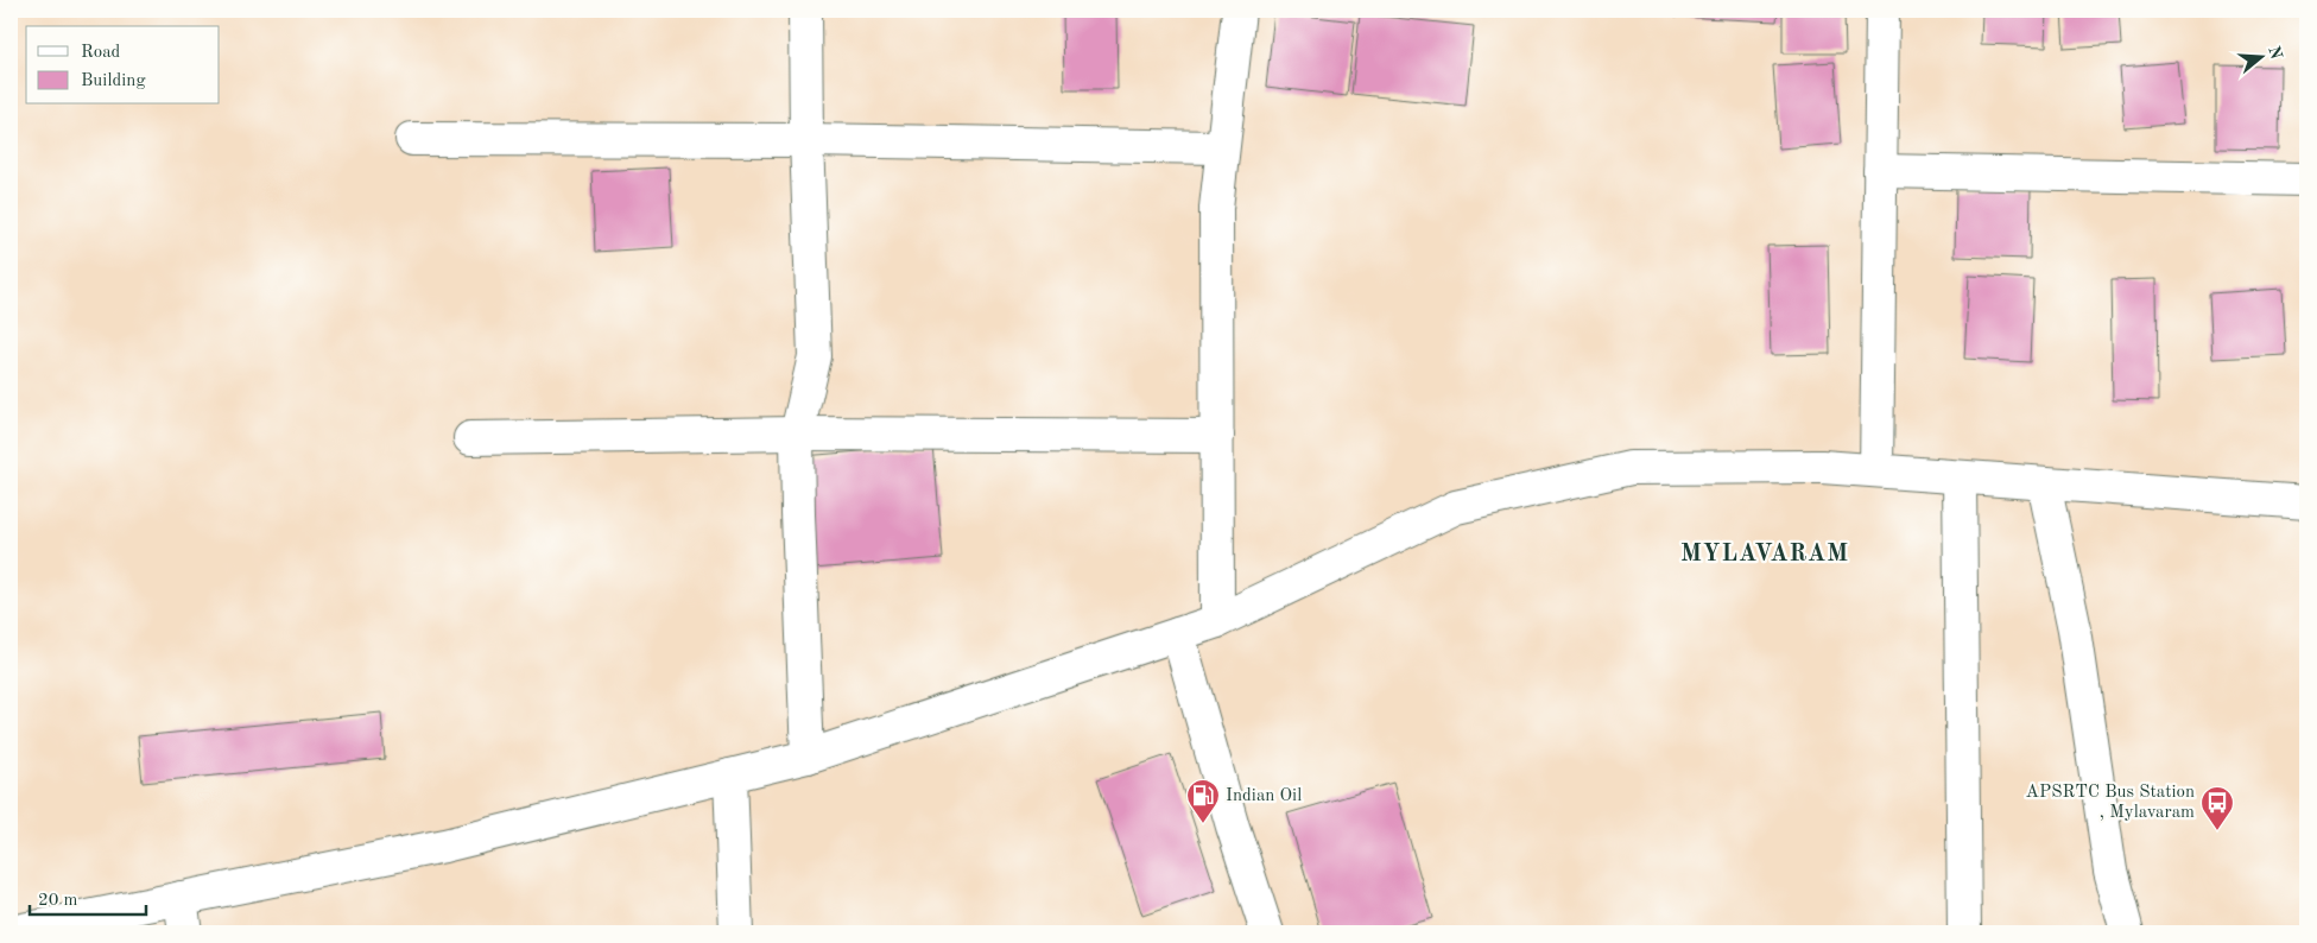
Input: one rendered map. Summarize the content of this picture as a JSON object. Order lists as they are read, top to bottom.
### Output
{
  "districts": ["MYLAVARAM"],
  "places": {
    "fuel station": ["Indian Oil"],
    "bus stop": ["APSRTC Bus Station , Mylavaram"]
  },
  "legend": ["Road", "Building"],
  "scale_bar": "20 m",
  "north": "right"
}
